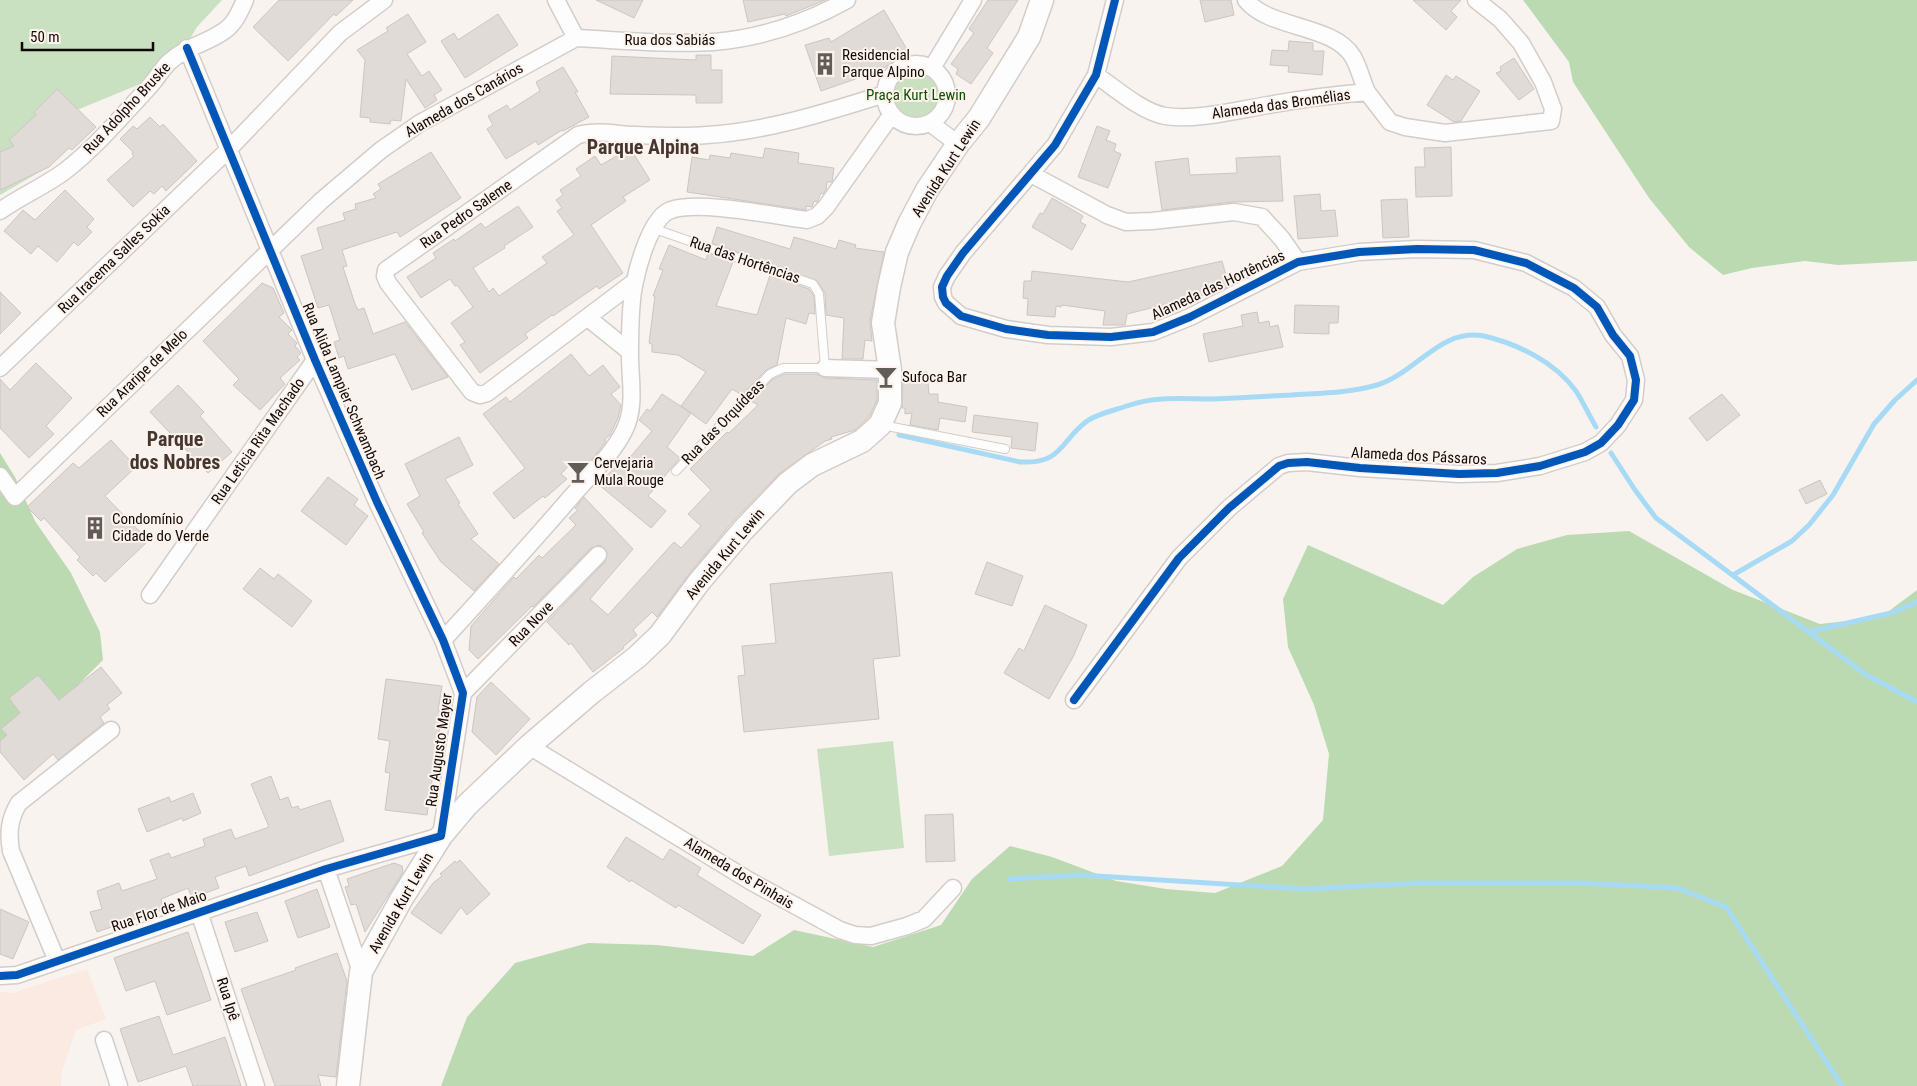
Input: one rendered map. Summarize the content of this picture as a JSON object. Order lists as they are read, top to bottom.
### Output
{
  "streets": {
    "main road": ["Avenida Kurt Lewin"],
    "street": [
      "Rua dos Sabiás",
      "Alameda dos Canários",
      "Alameda das Bromélias",
      "Rua Adolpho Bruske",
      "Rua Pedro Saleme",
      "Rua Iracema Salles Sokia",
      "Alameda das Hortências",
      "Rua Araripe de Melo",
      "Rua Alida Lampier Schwambach",
      "Rua das Orquídeas",
      "Rua Leticia Rita Machado",
      "Alameda dos Pássaros",
      "Rua Nove",
      "Rua Augusto Mayer",
      "Alameda dos Pinhais",
      "Rua Flor de Maio",
      "Rua Ipê"
    ],
    "lane": ["Rua das Hortências"]
  },
  "crossings": [
    ["Rua dos Sabiás", "Alameda dos Canários"],
    ["Alameda dos Canários", "Rua Araripe de Melo"],
    ["Alameda dos Canários", "Rua Alida Lampier Schwambach"],
    ["Alameda das Bromélias", "Alameda das Hortências"],
    ["Rua Adolpho Bruske", "Rua Alida Lampier Schwambach"],
    ["Avenida Kurt Lewin", "Rua das Orquídeas"],
    ["Avenida Kurt Lewin", "Rua Augusto Mayer"],
    ["Avenida Kurt Lewin", "Alameda dos Pinhais"],
    ["Avenida Kurt Lewin", "Rua Flor de Maio"],
    ["Rua Iracema Salles Sokia", "Rua Alida Lampier Schwambach"],
    ["Rua das Hortências", "Rua das Orquídeas"],
    ["Alameda das Hortências", "Alameda dos Pássaros"],
    ["Rua Araripe de Melo", "Rua Alida Lampier Schwambach"],
    ["Rua Alida Lampier Schwambach", "Rua Leticia Rita Machado"],
    ["Rua Alida Lampier Schwambach", "Rua Augusto Mayer"],
    ["Rua Nove", "Rua Augusto Mayer"],
    ["Rua Augusto Mayer", "Rua Flor de Maio"],
    ["Rua Flor de Maio", "Rua Ipê"]
  ],
  "districts": ["Parque Alpina", "Parque dos Nobres"],
  "parks": ["Praça Kurt Lewin"],
  "places": {
    "building": ["Residencial Parque Alpino", "Condomínio Cidade do Verde"],
    "bar": ["Sufoca Bar", "Cervejaria Mula Rouge"]
  },
  "scale_bar": "50 m"
}
